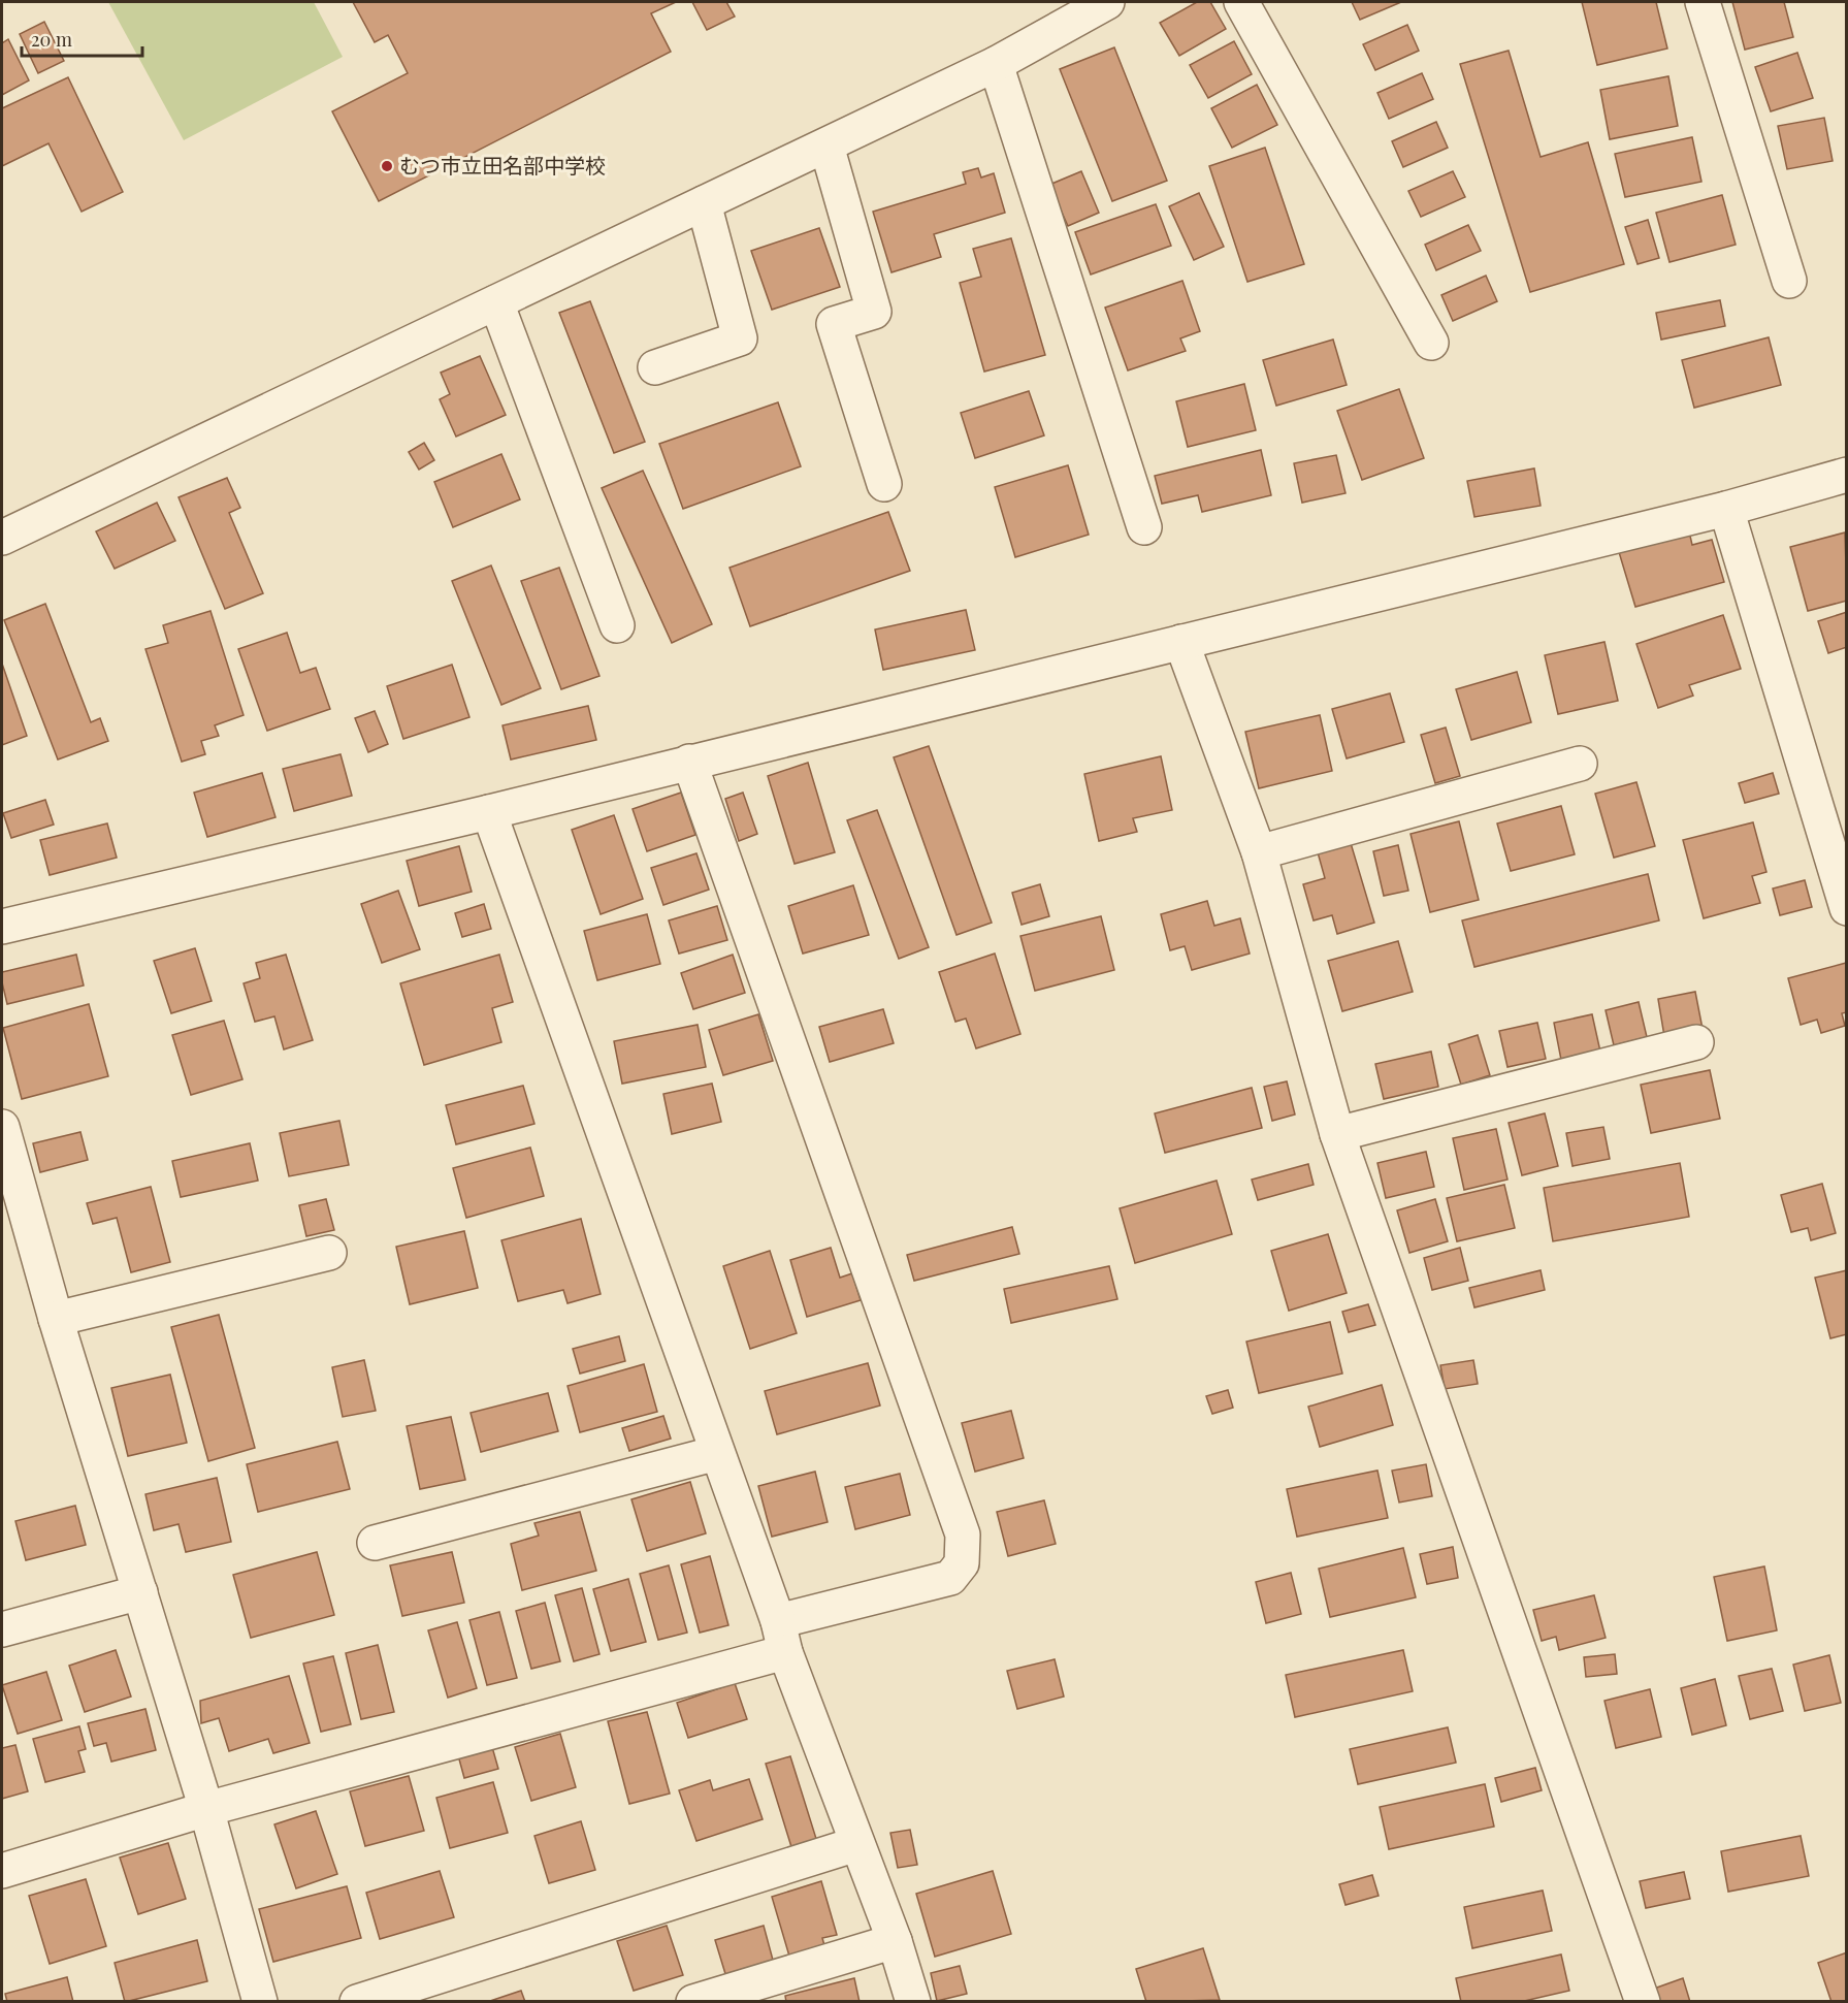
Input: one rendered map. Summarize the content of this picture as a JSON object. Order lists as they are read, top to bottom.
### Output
{
  "places": ["むつ市立田名部中学校"],
  "scale_bar": "20 m"
}
